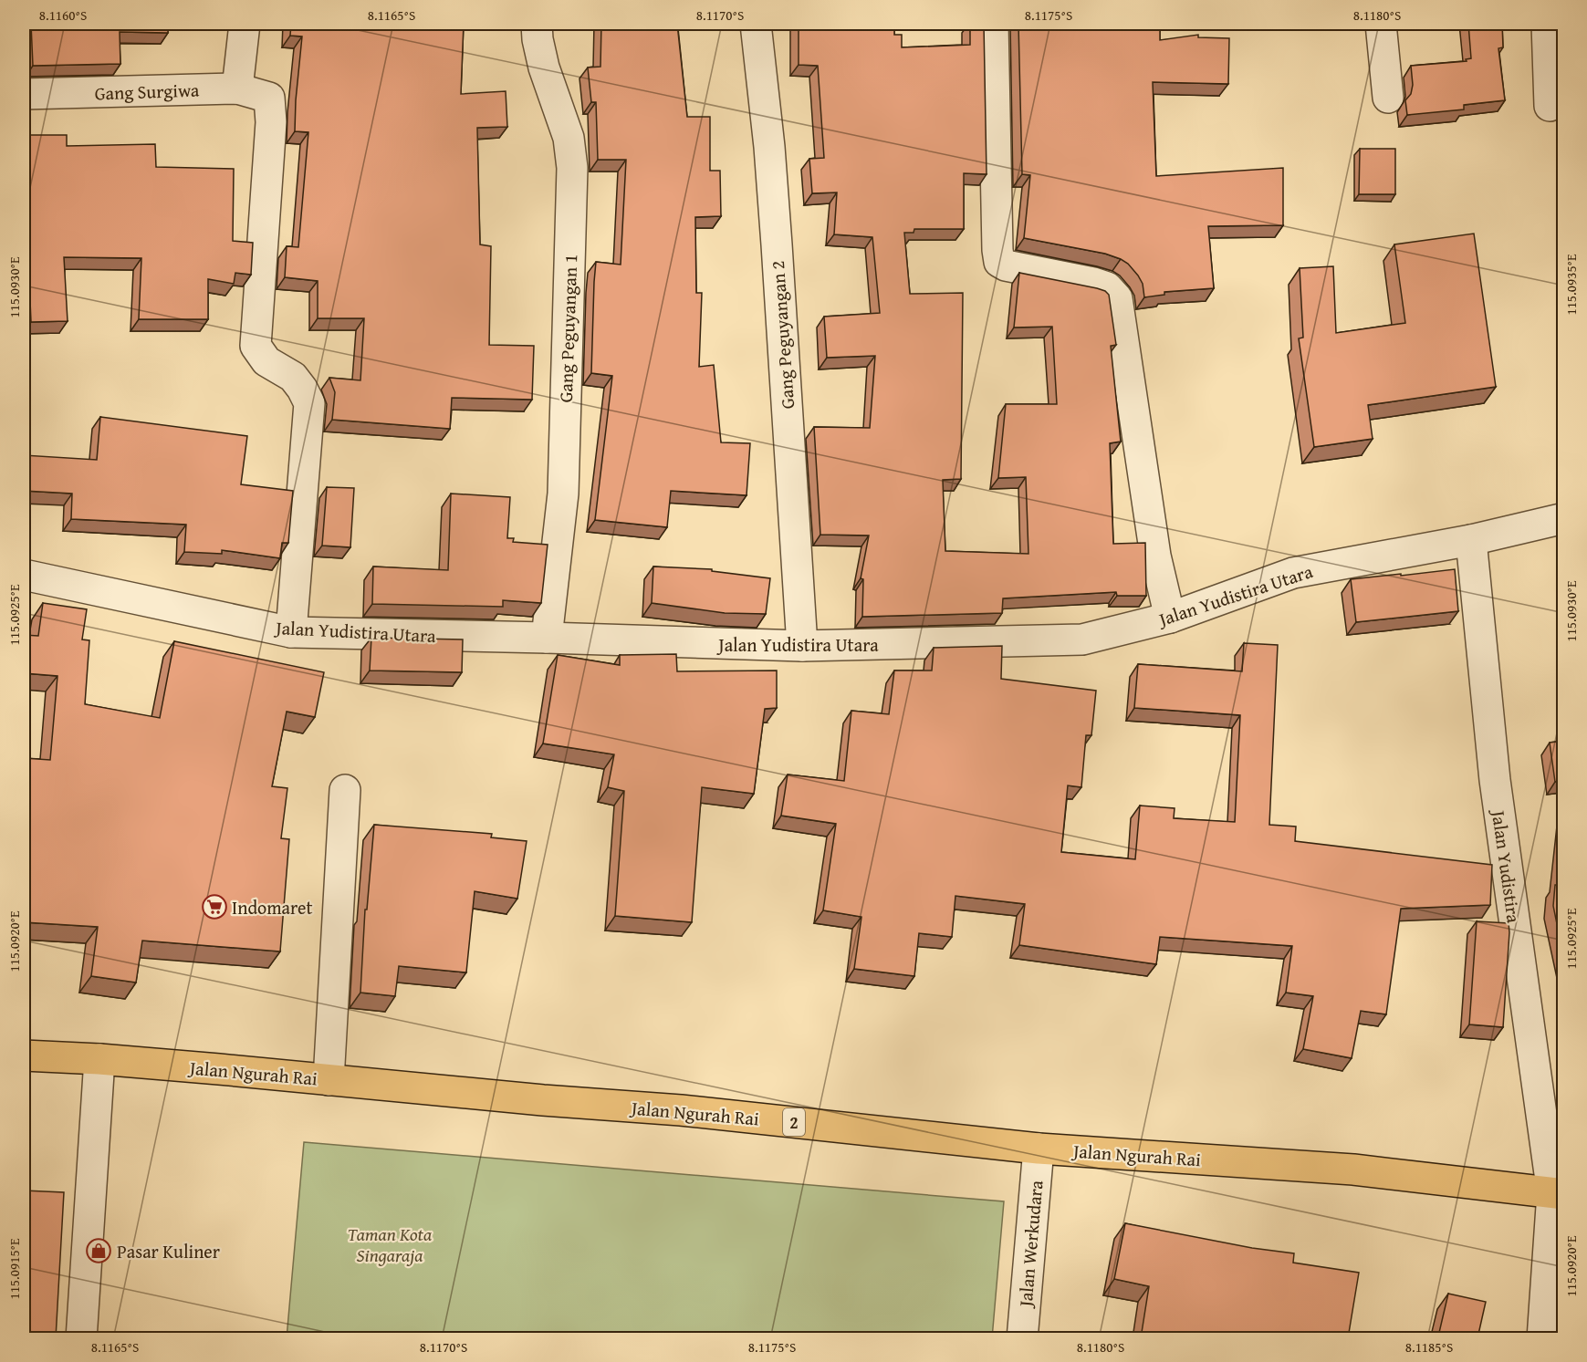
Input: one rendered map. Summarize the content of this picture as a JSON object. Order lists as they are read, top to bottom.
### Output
{
  "streets": {
    "highway": ["Jalan Ngurah Rai", "2"],
    "street": [
      "Gang Surgiwa",
      "Gang Peguyangan 1",
      "Gang Peguyangan 2",
      "Jalan Yudistira Utara",
      "Jalan Yudistira",
      "Jalan Werkudara"
    ]
  },
  "crossings": [
    ["Gang Surgiwa", "Jalan Yudistira Utara"],
    ["Gang Peguyangan 1", "Jalan Yudistira Utara"],
    ["Gang Peguyangan 2", "Jalan Yudistira Utara"],
    ["Jalan Yudistira Utara", "Jalan Yudistira"],
    ["Jalan Yudistira", "Jalan Ngurah Rai"],
    ["Jalan Ngurah Rai", "Jalan Werkudara"]
  ],
  "parks": ["Taman Kota Singaraja"],
  "places": {
    "supermarket": ["Indomaret"],
    "shop": ["Pasar Kuliner"]
  },
  "coordinates": [
    "8.1160°S",
    "8.1165°S",
    "8.1170°S",
    "8.1175°S",
    "8.1180°S",
    "115.0935°E",
    "115.0930°E",
    "115.0925°E",
    "115.0920°E",
    "115.0915°E",
    "8.1185°S"
  ]
}
